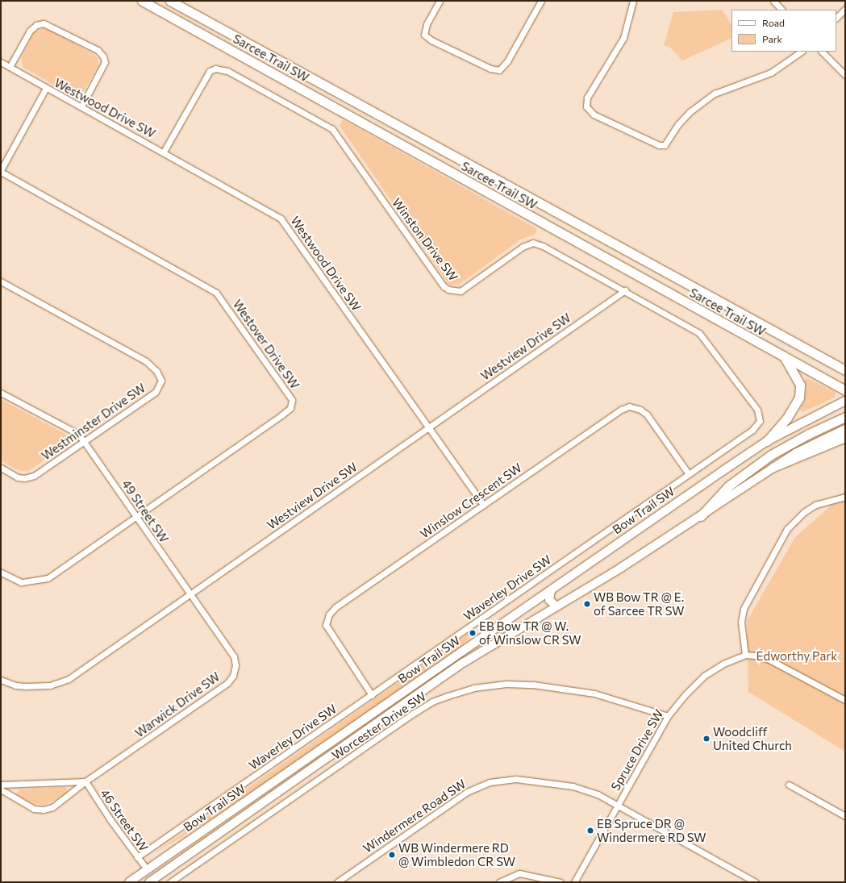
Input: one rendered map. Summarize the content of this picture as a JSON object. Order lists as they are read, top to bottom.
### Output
{
  "streets": {
    "highway": ["Sarcee Trail SW"],
    "main road": ["Bow Trail SW"],
    "street": [
      "Westwood Drive SW",
      "Winston Drive SW",
      "Westover Drive SW",
      "Westview Drive SW",
      "Westminster Drive SW",
      "Winslow Crescent SW",
      "49 Street SW",
      "Waverley Drive SW",
      "Warwick Drive SW",
      "Worcester Drive SW",
      "Spruce Drive SW",
      "Windermere Road SW",
      "46 Street SW"
    ]
  },
  "crossings": [
    ["Westwood Drive SW", "Winston Drive SW"],
    ["Westwood Drive SW", "Westview Drive SW"],
    ["Westwood Drive SW", "Winslow Crescent SW"],
    ["Winston Drive SW", "Westview Drive SW"],
    ["Winston Drive SW", "Waverley Drive SW"],
    ["Westover Drive SW", "49 Street SW"],
    ["Westview Drive SW", "49 Street SW"],
    ["Westview Drive SW", "Warwick Drive SW"],
    ["Westminster Drive SW", "49 Street SW"],
    ["Winslow Crescent SW", "Waverley Drive SW"],
    ["Bow Trail SW", "46 Street SW"],
    ["49 Street SW", "Warwick Drive SW"],
    ["Waverley Drive SW", "46 Street SW"],
    ["Warwick Drive SW", "46 Street SW"],
    ["Worcester Drive SW", "Spruce Drive SW"],
    ["Spruce Drive SW", "Windermere Road SW"]
  ],
  "parks": ["Edworthy Park"],
  "places": [
    "WB Bow TR @ E. of Sarcee TR SW",
    "EB Bow TR @ W. of Winslow CR SW",
    "Woodcliff United Church",
    "EB Spruce DR @ Windermere RD SW",
    "WB Windermere RD @ Wimbledon CR SW"
  ],
  "legend": ["Road", "Park"]
}
